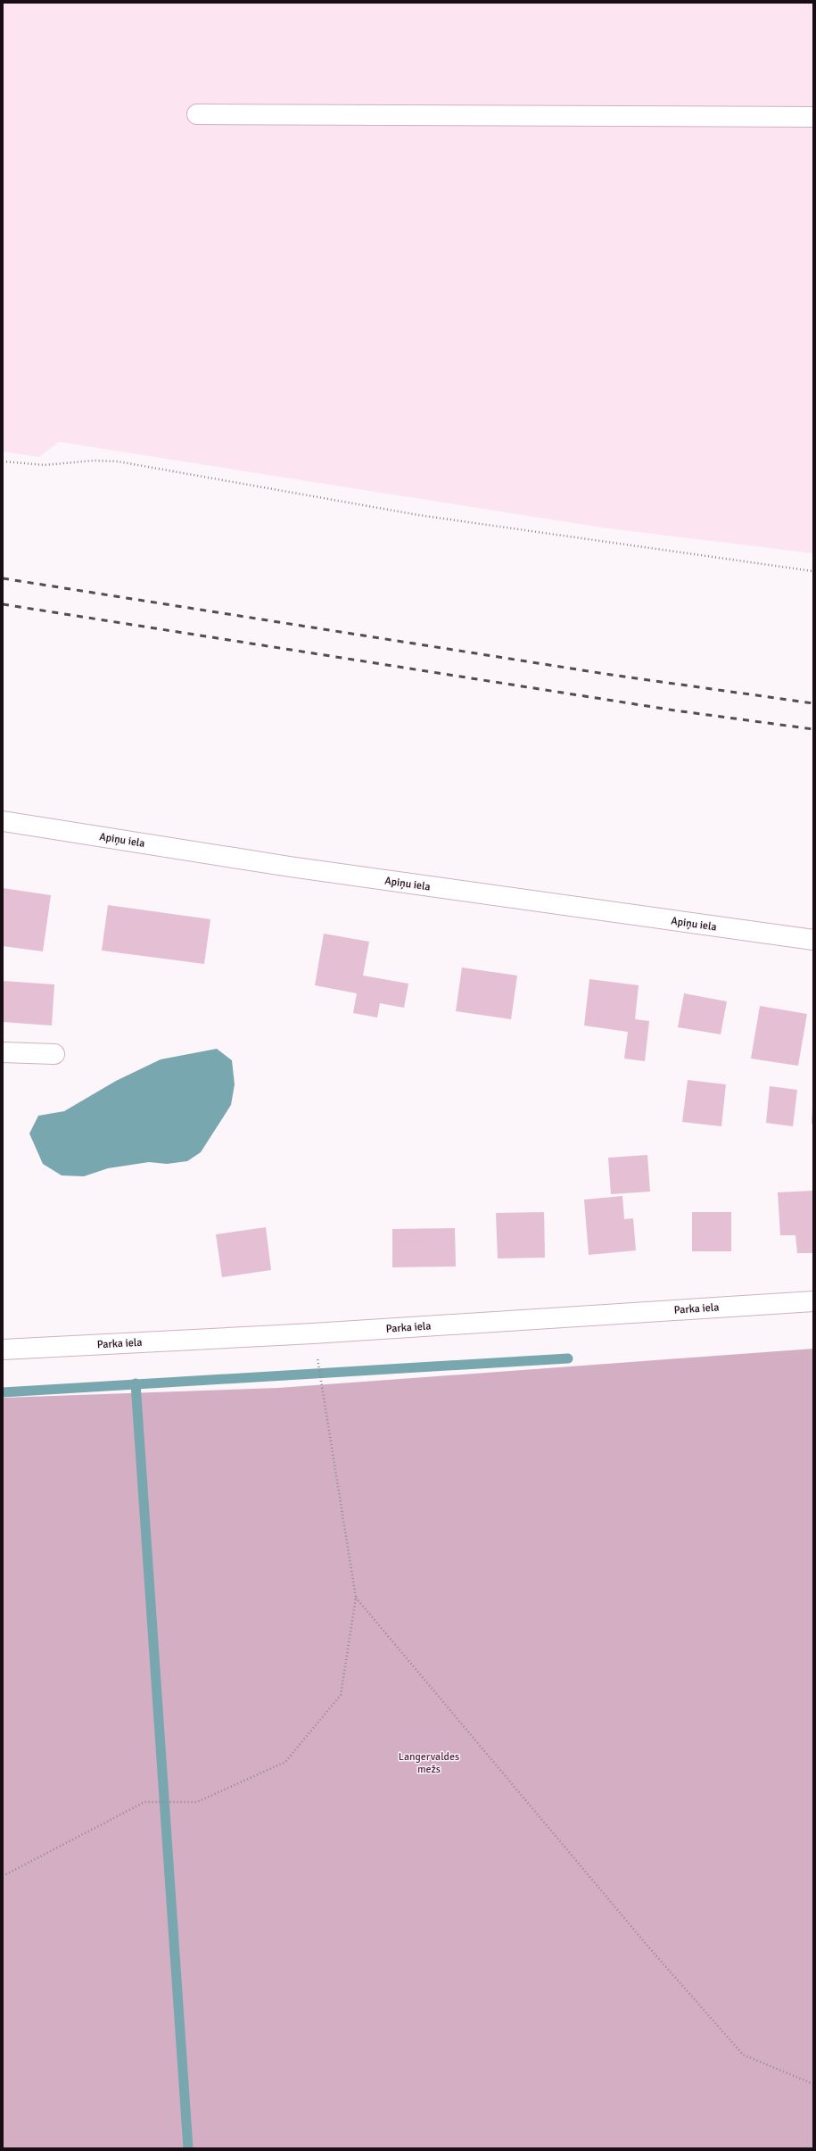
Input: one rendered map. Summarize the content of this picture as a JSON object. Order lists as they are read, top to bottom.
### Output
{
  "streets": {
    "street": ["Apiņu iela", "Parka iela"]
  },
  "parks": ["Langervaldes mežs"]
}
